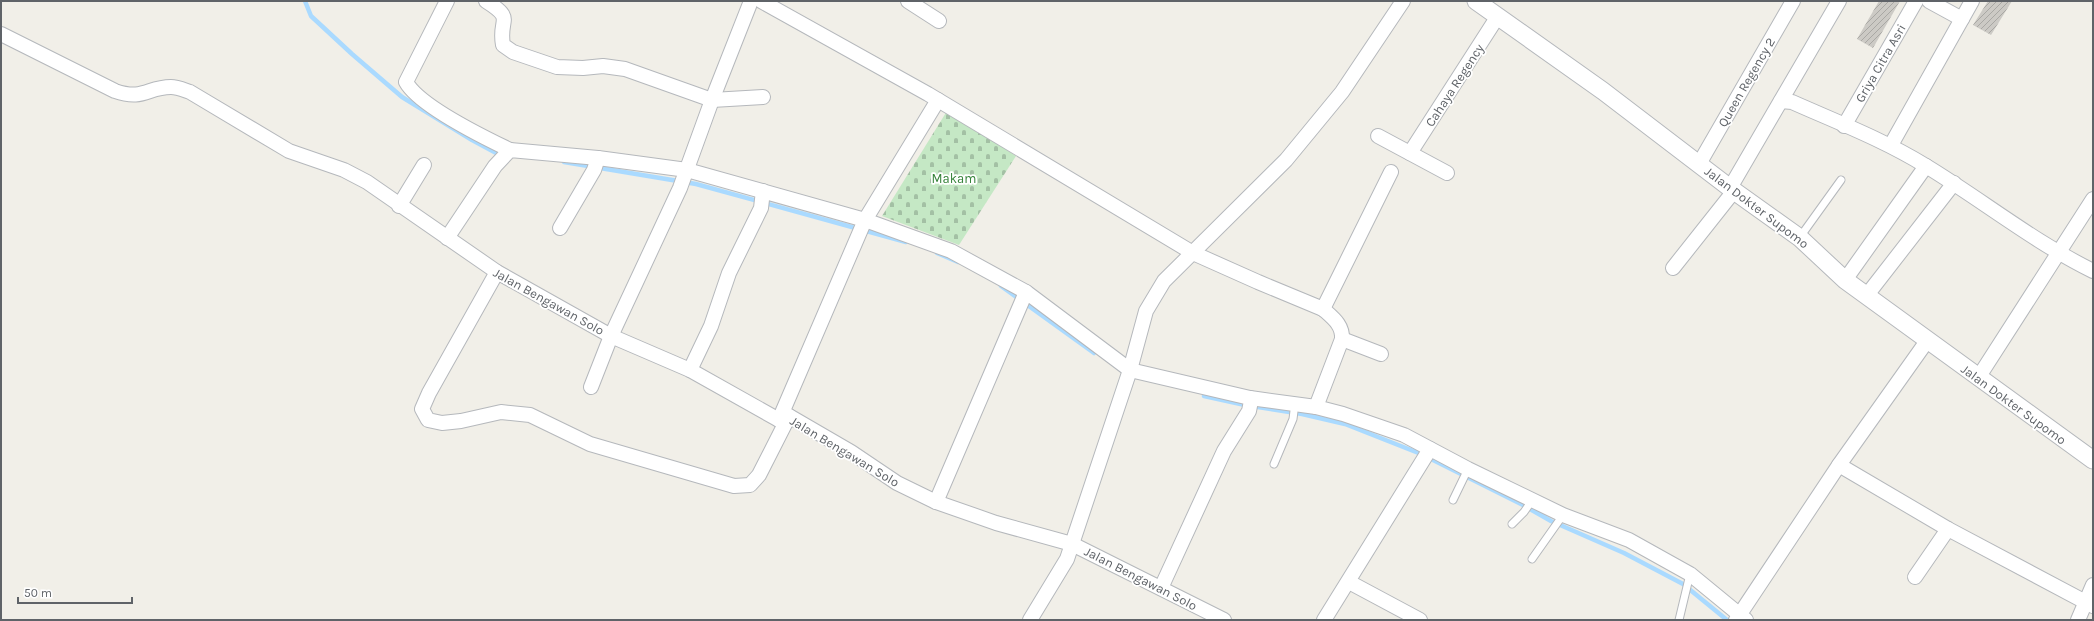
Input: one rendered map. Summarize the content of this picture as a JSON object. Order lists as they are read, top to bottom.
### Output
{
  "streets": {
    "street": [
      "Griya Citra Asri",
      "Queen Regency 2",
      "Cahaya Regency",
      "Jalan Dokter Supomo",
      "Jalan Bengawan Solo"
    ]
  },
  "crossings": [
    ["Queen Regency 2", "Jalan Dokter Supomo"],
    ["Cahaya Regency", "Jalan Dokter Supomo"]
  ],
  "parks": ["Makam"],
  "scale_bar": "50 m"
}
